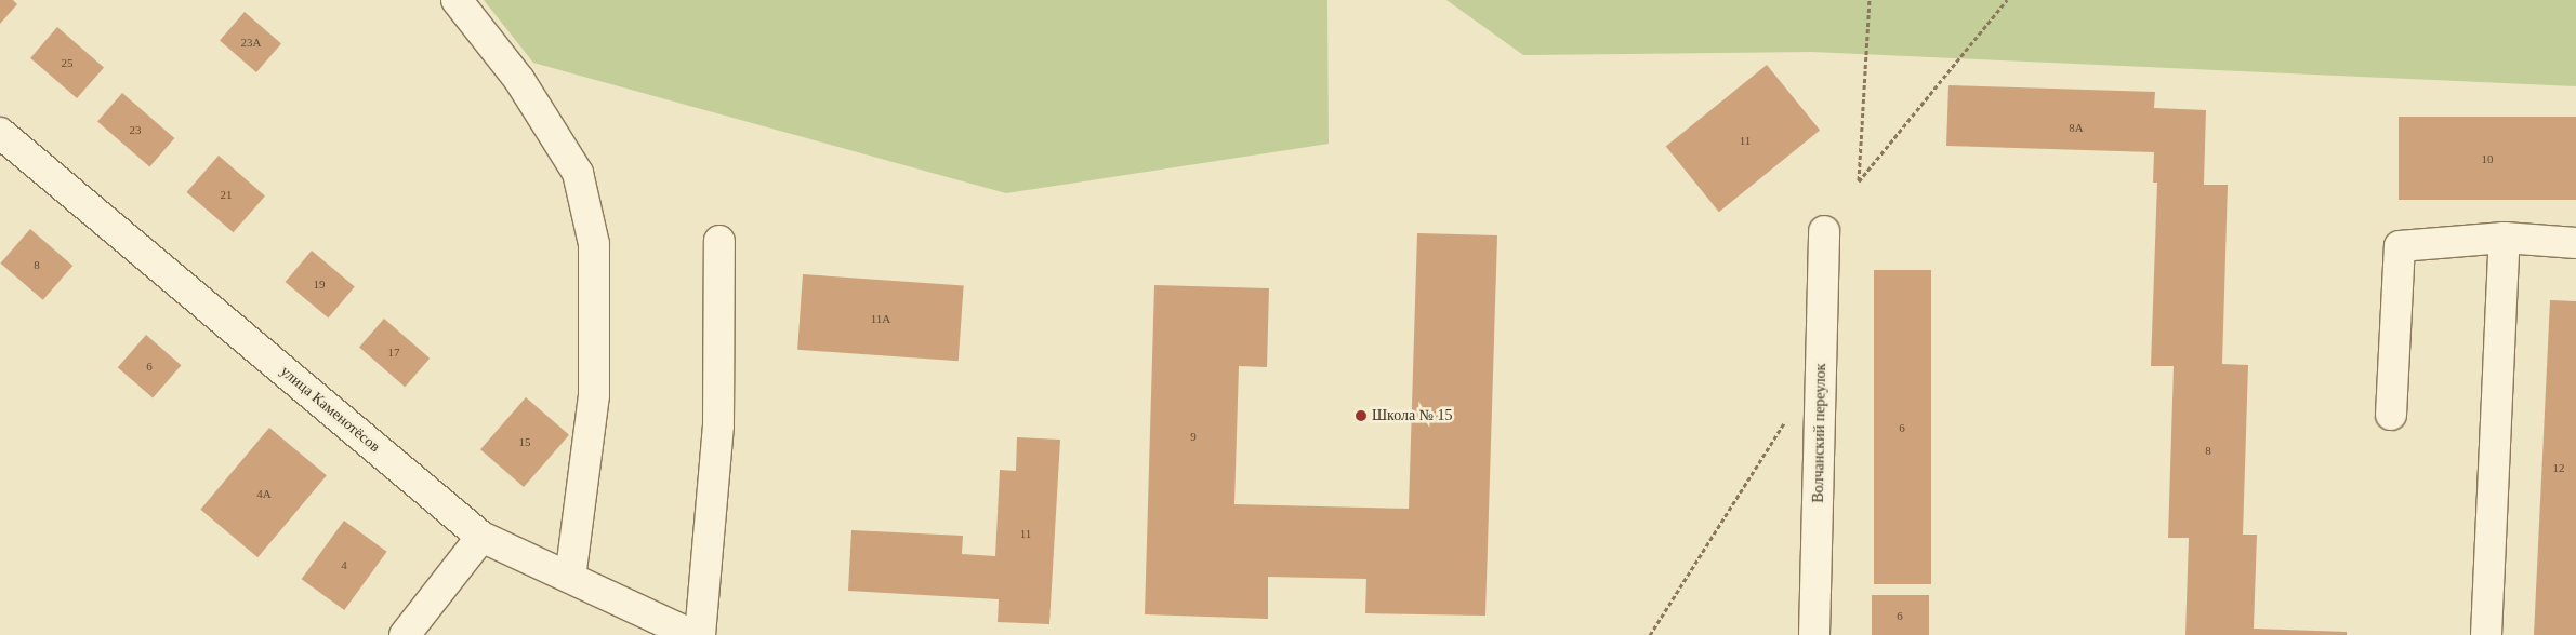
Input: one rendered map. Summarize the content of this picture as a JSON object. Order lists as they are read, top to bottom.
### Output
{
  "streets": {
    "street": ["улица Каменотёсов", "Волчанский переулок"]
  },
  "places": ["Школа № 15"],
  "house_numbers": [
    "23А",
    "25",
    "8А",
    "23",
    "11",
    "10",
    "21",
    "8",
    "19",
    "11А",
    "17",
    "6",
    "6",
    "9",
    "15",
    "8",
    "12",
    "4А",
    "11",
    "4",
    "6"
  ]
}
